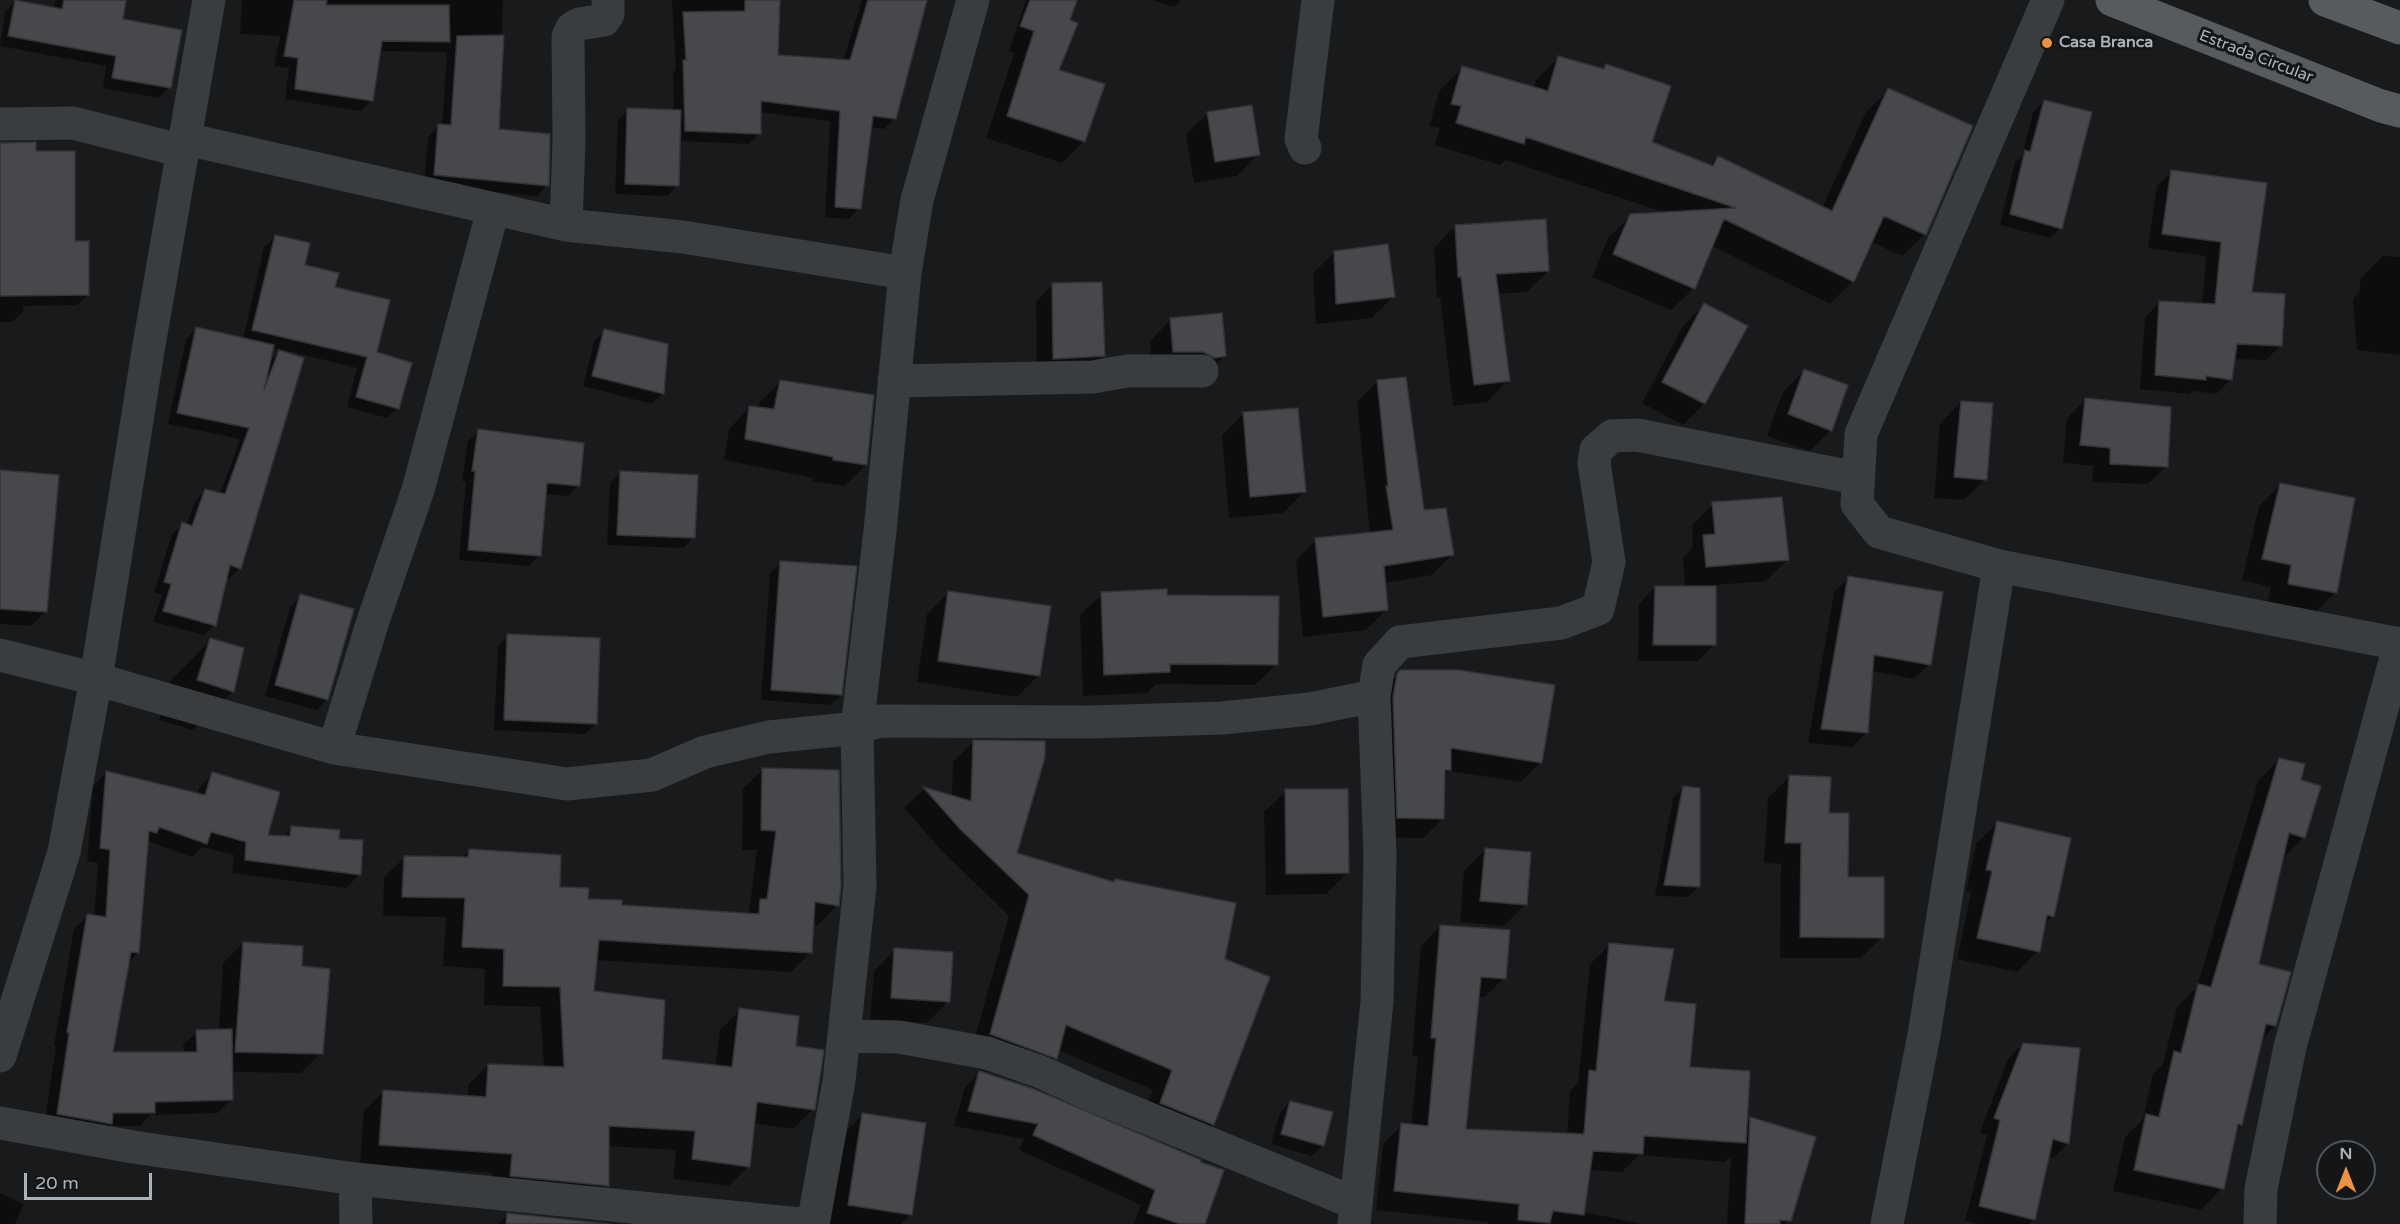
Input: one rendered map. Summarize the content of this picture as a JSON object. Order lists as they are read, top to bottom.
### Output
{
  "streets": {
    "main road": ["Estrada Circular"]
  },
  "places": ["Casa Branca"],
  "scale_bar": "20 m",
  "north": "top"
}
